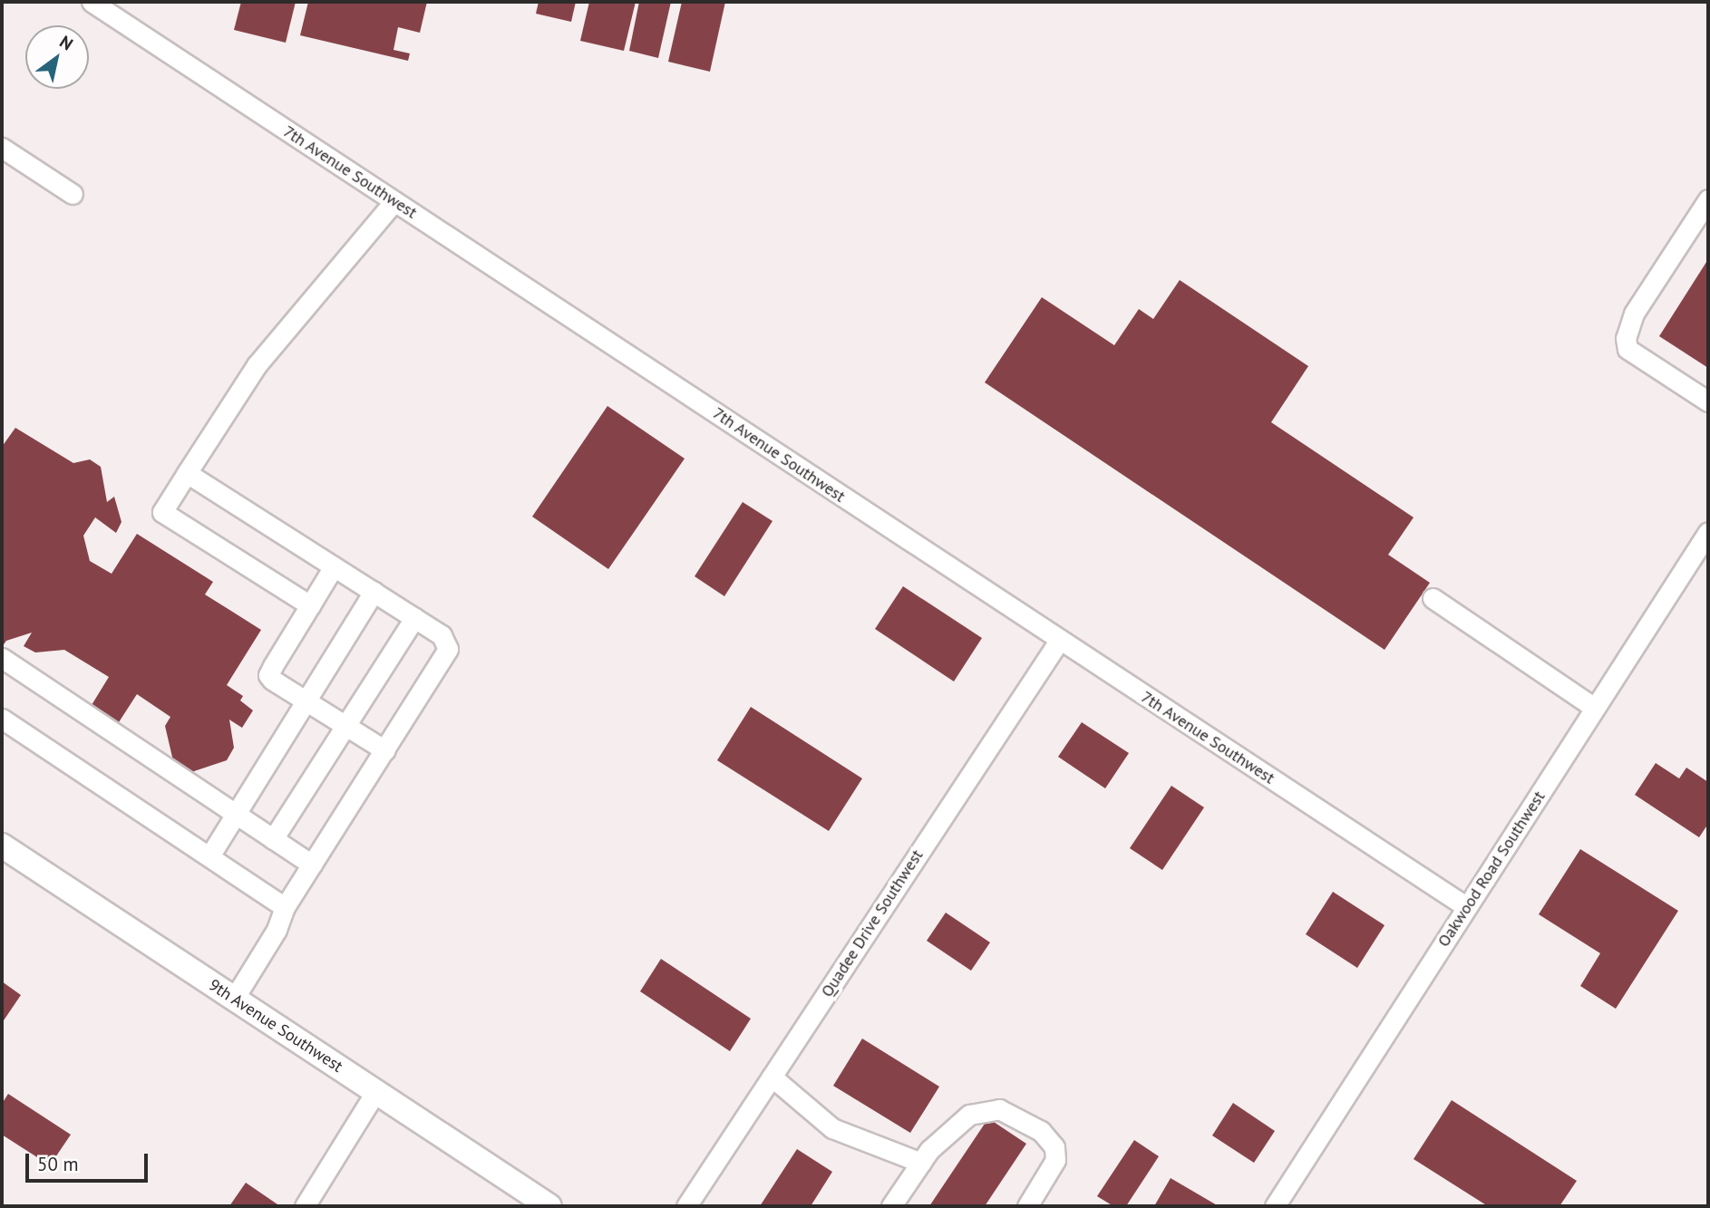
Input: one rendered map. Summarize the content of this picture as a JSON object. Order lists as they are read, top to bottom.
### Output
{
  "streets": {
    "main road": ["9th Avenue Southwest"],
    "street": ["7th Avenue Southwest", "Oakwood Road Southwest", "Quadee Drive Southwest"]
  },
  "crossings": [
    ["7th Avenue Southwest", "Oakwood Road Southwest"],
    ["7th Avenue Southwest", "Quadee Drive Southwest"]
  ],
  "scale_bar": "50 m",
  "north": "top right"
}
